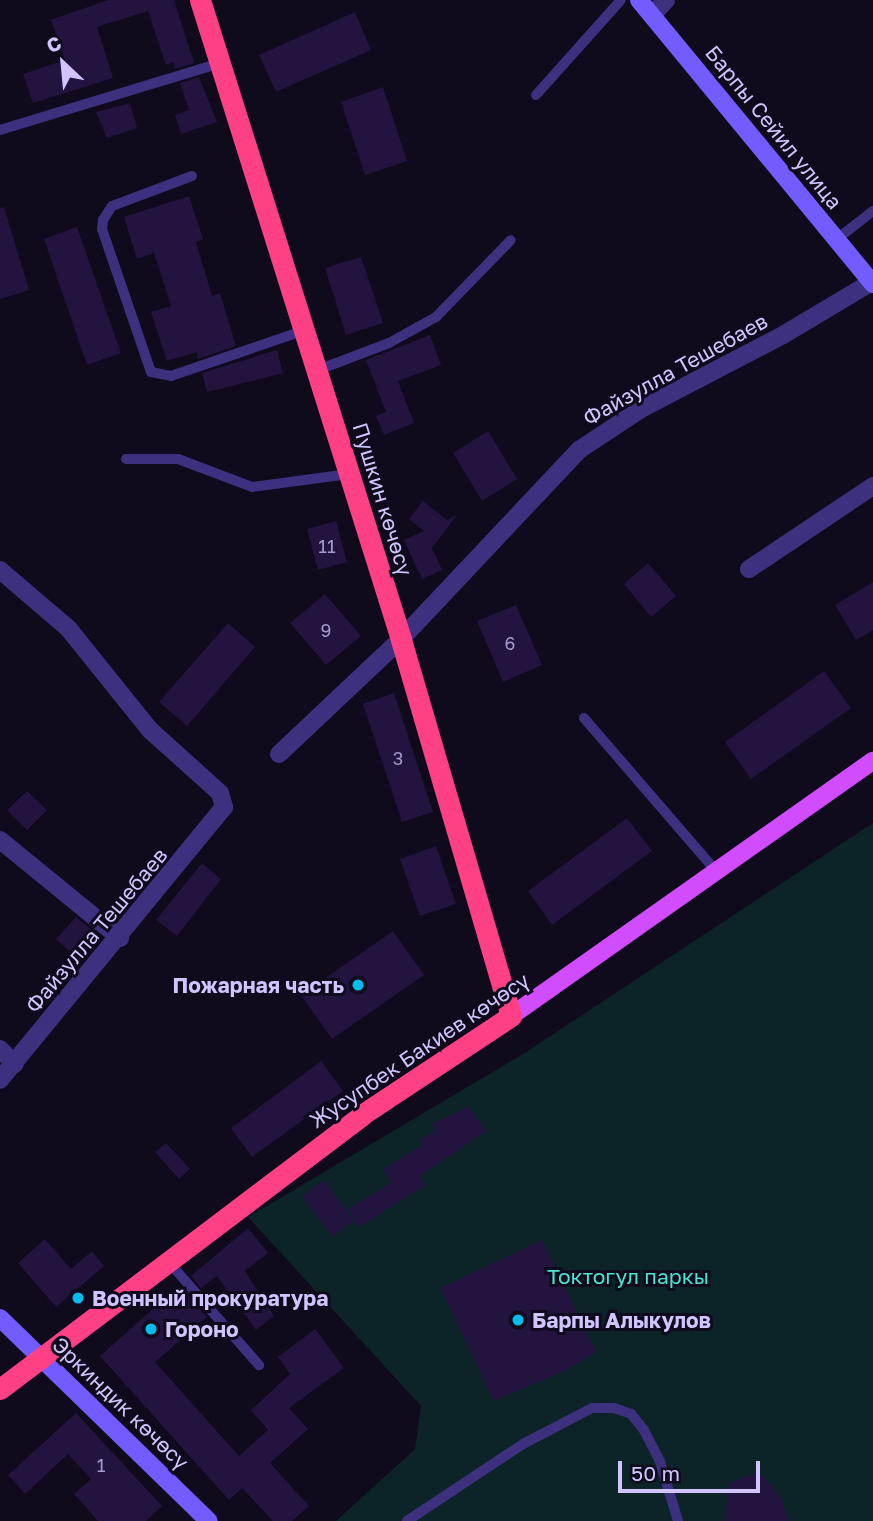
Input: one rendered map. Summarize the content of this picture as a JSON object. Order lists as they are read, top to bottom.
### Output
{
  "streets": {
    "highway": ["Пушкин көчөсү", "Жусупбек Бакиев көчөсү"],
    "main road": ["Барпы Сейил улица", "Эркиндик көчөсү"],
    "street": ["Файзулла Тешебаев"]
  },
  "crossings": [
    ["Барпы Сейил улица", "Файзулла Тешебаев"],
    ["Файзулла Тешебаев", "Пушкин көчөсү"],
    ["Пушкин көчөсү", "Жусупбек Бакиев көчөсү"],
    ["Жусупбек Бакиев көчөсү", "Эркиндик көчөсү"]
  ],
  "parks": ["Токтогул паркы"],
  "places": [
    "Пожарная часть",
    "Военный прокуратура",
    "Барпы Алыкулов",
    "Гороно"
  ],
  "house_numbers": [
    "11",
    "9",
    "6",
    "3",
    "1"
  ],
  "scale_bar": "50 m",
  "north": "top left"
}
